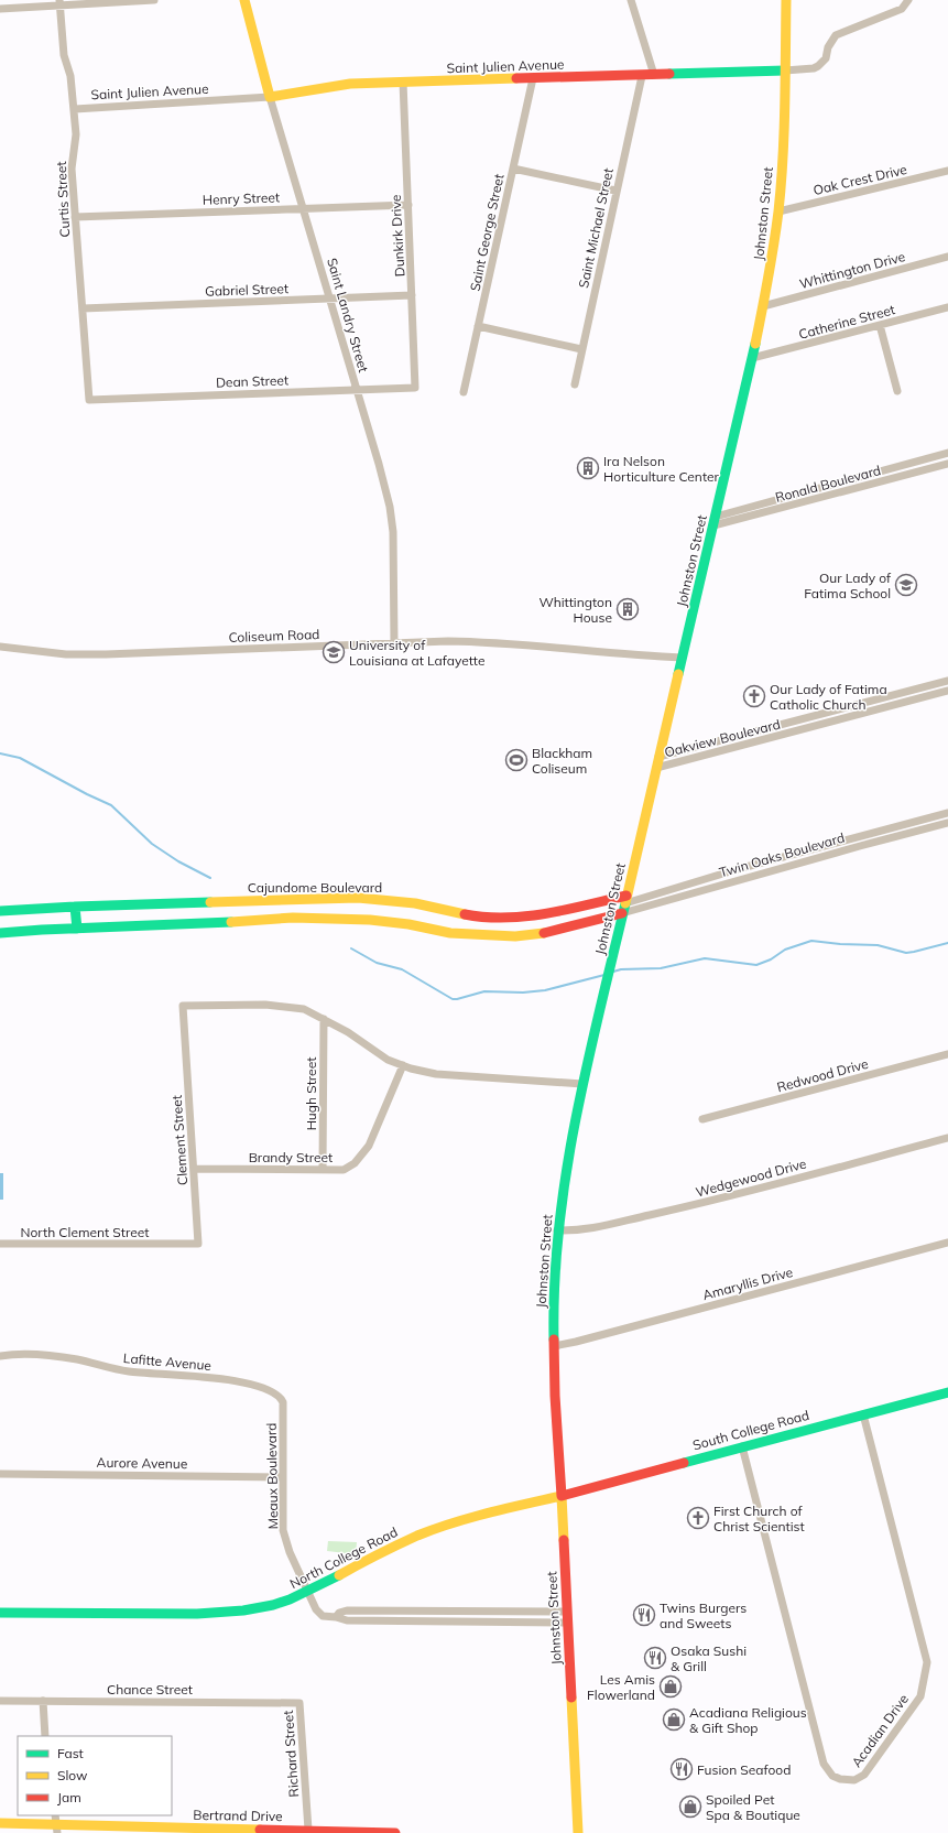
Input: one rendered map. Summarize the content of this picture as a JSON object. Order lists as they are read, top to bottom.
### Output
{
  "streets": {
    "main road": [
      "Saint Julien Avenue",
      "Johnston Street",
      "Saint Landry Street",
      "Cajundome Boulevard",
      "South College Road",
      "North College Road",
      "Bertrand Drive"
    ],
    "street": [
      "Oak Crest Drive",
      "Henry Street",
      "Curtis Street",
      "Saint Michael Street",
      "Saint George Street",
      "Dunkirk Drive",
      "Whittington Drive",
      "Gabriel Street",
      "Catherine Street",
      "Dean Street",
      "Ronald Boulevard",
      "Coliseum Road",
      "Oakview Boulevard",
      "Twin Oaks Boulevard",
      "Redwood Drive",
      "Hugh Street",
      "Clement Street",
      "Brandy Street",
      "Wedgewood Drive",
      "North Clement Street",
      "Amaryllis Drive",
      "Lafitte Avenue",
      "Aurore Avenue",
      "Meaux Boulevard",
      "Chance Street",
      "Acadian Drive",
      "Richard Street"
    ]
  },
  "crossings": [
    ["Saint Julien Avenue", "Curtis Street"],
    ["Saint Julien Avenue", "Johnston Street"],
    ["Saint Julien Avenue", "Saint Michael Street"],
    ["Saint Julien Avenue", "Saint George Street"],
    ["Saint Julien Avenue", "Dunkirk Drive"],
    ["Saint Julien Avenue", "Saint Landry Street"],
    ["Oak Crest Drive", "Johnston Street"],
    ["Henry Street", "Curtis Street"],
    ["Henry Street", "Dunkirk Drive"],
    ["Henry Street", "Saint Landry Street"],
    ["Curtis Street", "Gabriel Street"],
    ["Curtis Street", "Dean Street"],
    ["Johnston Street", "Whittington Drive"],
    ["Johnston Street", "Catherine Street"],
    ["Johnston Street", "Ronald Boulevard"],
    ["Johnston Street", "Coliseum Road"],
    ["Johnston Street", "Oakview Boulevard"],
    ["Johnston Street", "Twin Oaks Boulevard"],
    ["Johnston Street", "Cajundome Boulevard"],
    ["Johnston Street", "Wedgewood Drive"],
    ["Johnston Street", "Amaryllis Drive"],
    ["Johnston Street", "South College Road"],
    ["Johnston Street", "Meaux Boulevard"],
    ["Johnston Street", "North College Road"],
    ["Dunkirk Drive", "Gabriel Street"],
    ["Dunkirk Drive", "Dean Street"],
    ["Gabriel Street", "Saint Landry Street"],
    ["Saint Landry Street", "Dean Street"],
    ["Saint Landry Street", "Coliseum Road"],
    ["Twin Oaks Boulevard", "Cajundome Boulevard"],
    ["Hugh Street", "Clement Street"],
    ["Hugh Street", "Brandy Street"],
    ["Clement Street", "Brandy Street"],
    ["Clement Street", "North Clement Street"],
    ["Lafitte Avenue", "Meaux Boulevard"],
    ["South College Road", "North College Road"],
    ["South College Road", "Acadian Drive"],
    ["Aurore Avenue", "Meaux Boulevard"],
    ["Meaux Boulevard", "North College Road"],
    ["Chance Street", "Richard Street"],
    ["Richard Street", "Bertrand Drive"]
  ],
  "places": {
    "building": ["Ira Nelson Horticulture Center", "Whittington House"],
    "school or university": ["Our Lady of Fatima School", "University of Louisiana at Lafayette"],
    "church": ["Our Lady of Fatima Catholic Church", "First Church of Christ Scientist"],
    "sports": ["Blackham Coliseum"],
    "restaurant": ["Twins Burgers and Sweets", "Osaka Sushi & Grill", "Fusion Seafood"],
    "shop": ["Les Amis Flowerland", "Acadiana Religious & Gift Shop", "Spoiled Pet Spa & Boutique"]
  },
  "legend": ["Fast", "Slow", "Jam"]
}
